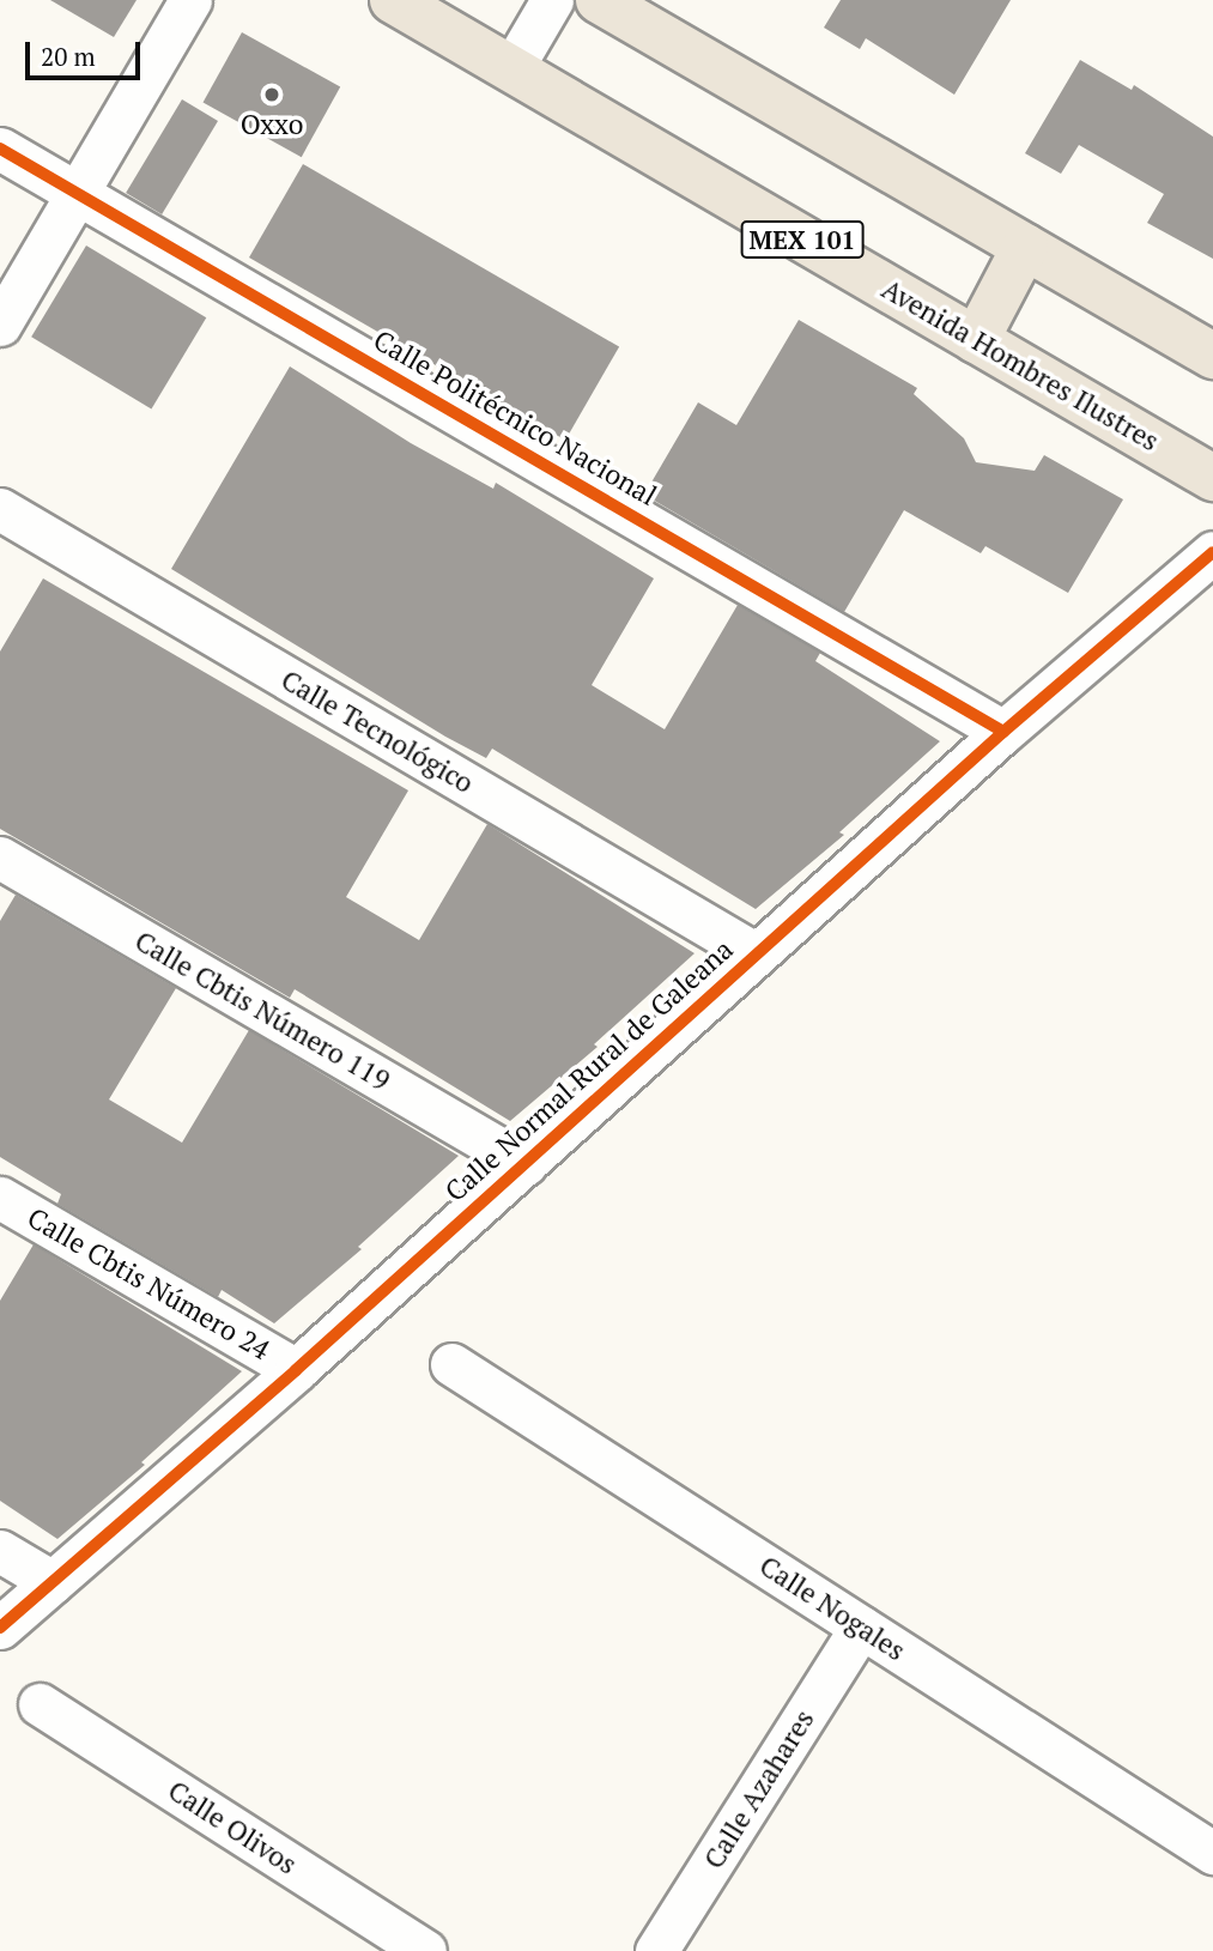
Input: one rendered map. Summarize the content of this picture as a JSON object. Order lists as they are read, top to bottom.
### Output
{
  "streets": {
    "main road": ["MEX 101", "Avenida Hombres Ilustres"],
    "street": [
      "Calle Politécnico Nacional",
      "Calle Tecnológico",
      "Calle Cbtis Número 119",
      "Calle Normal Rural de Galeana",
      "Calle Cbtis Número 24",
      "Calle Nogales",
      "Calle Azahares",
      "Calle Olivos"
    ]
  },
  "crossings": [
    ["Calle Politécnico Nacional", "Calle Normal Rural de Galeana"],
    ["Calle Tecnológico", "Calle Normal Rural de Galeana"],
    ["Calle Cbtis Número 119", "Calle Normal Rural de Galeana"],
    ["Calle Normal Rural de Galeana", "Calle Cbtis Número 24"],
    ["Calle Nogales", "Calle Azahares"]
  ],
  "places": ["Oxxo"],
  "scale_bar": "20 m"
}
